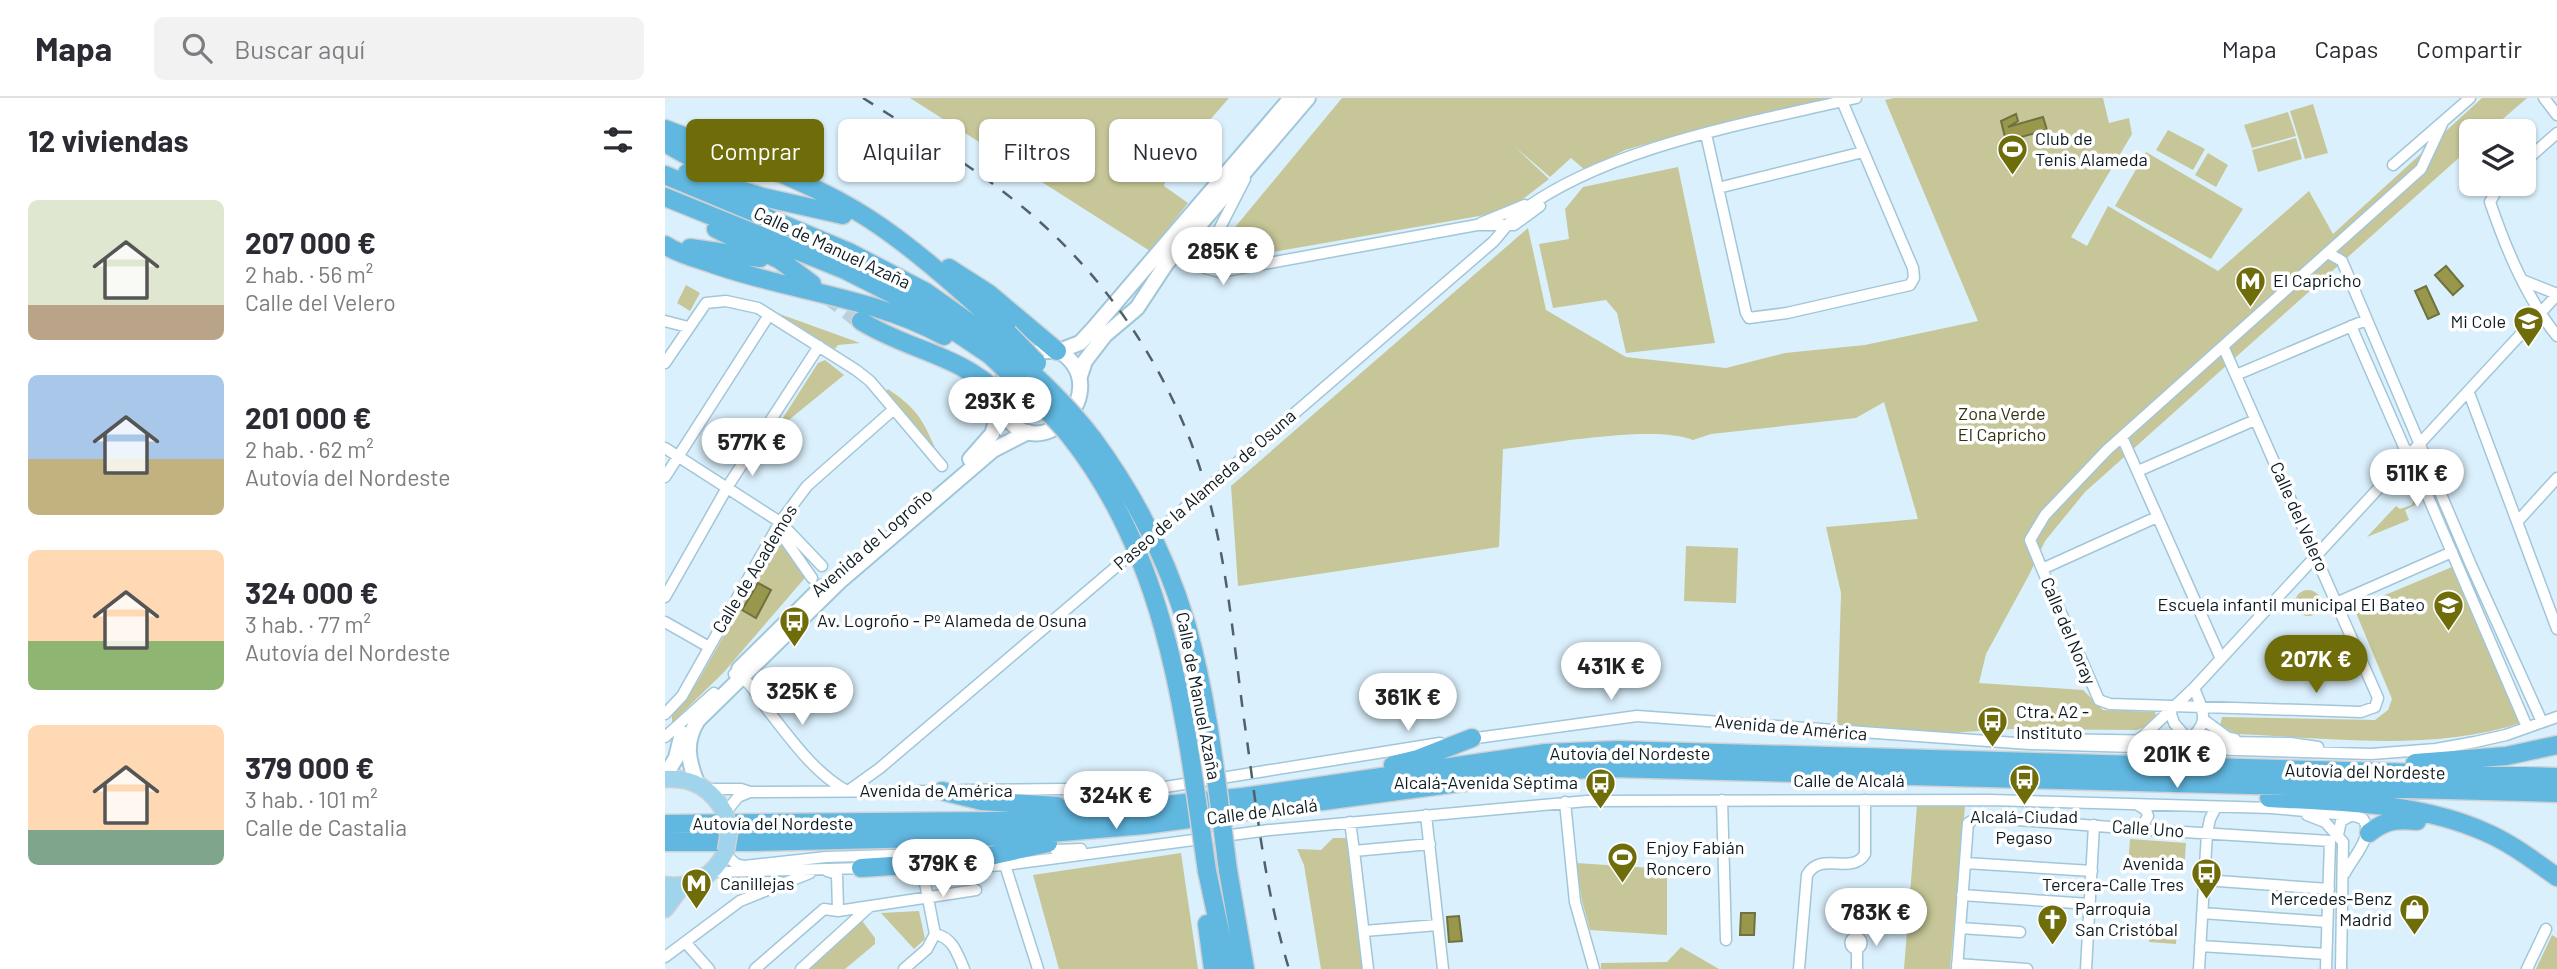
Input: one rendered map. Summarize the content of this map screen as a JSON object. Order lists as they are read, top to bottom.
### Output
{
  "streets": {
    "highway": ["Calle de Manuel Azaña", "Autovía del Nordeste"],
    "main road": ["Avenida de Logroño"],
    "street": [
      "Paseo de la Alameda de Osuna",
      "Calle del Velero",
      "Calle de Academos",
      "Calle del Noray",
      "Avenida de América",
      "Calle de Alcalá",
      "Calle Uno"
    ]
  },
  "crossings": [
    ["Paseo de la Alameda de Osuna", "Avenida de América"],
    ["Calle del Velero", "Calle del Noray"],
    ["Avenida de Logroño", "Avenida de América"],
    ["Calle de Alcalá", "Calle Uno"]
  ],
  "parks": ["Zona Verde El Capricho"],
  "places": {
    "sports": ["Club de Tenis Alameda", "Enjoy Fabián Roncero"],
    "metro station": ["El Capricho", "Canillejas"],
    "school or university": ["Mi Cole", "Escuela infantil municipal El Bateo"],
    "bus stop": [
      "Av. Logroño - Pº Alameda de Osuna",
      "Ctra. A2 - Instituto",
      "Alcalá-Ciudad Pegaso",
      "Alcalá-Avenida Séptima",
      "Avenida Tercera-Calle Tres"
    ],
    "shop": ["Mercedes-Benz Madrid"],
    "church": ["Parroquia San Cristóbal"]
  },
  "page": {
    "header": "Mapa",
    "search": "Buscar aquí",
    "nav": ["Mapa", "Capas", "Compartir"],
    "heading": "12 viviendas",
    "chip": [
      "Comprar",
      "Alquilar",
      "Filtros",
      "Nuevo"
    ],
    "list": [
      {
        "name": "207 000 €",
        "note": "2 hab. · 56 m² · Calle del Velero"
      },
      {
        "name": "201 000 €",
        "note": "2 hab. · 62 m² · Autovía del Nordeste"
      },
      {
        "name": "324 000 €",
        "note": "3 hab. · 77 m² · Autovía del Nordeste"
      },
      {
        "name": "379 000 €",
        "note": "3 hab. · 101 m² · Calle de Castalia"
      }
    ],
    "price": [
      "285K €",
      "293K €",
      "577K €",
      "511K €",
      "207K €",
      "431K €",
      "325K €",
      "361K €",
      "201K €",
      "324K €",
      "379K €",
      "783K €"
    ]
  }
}
